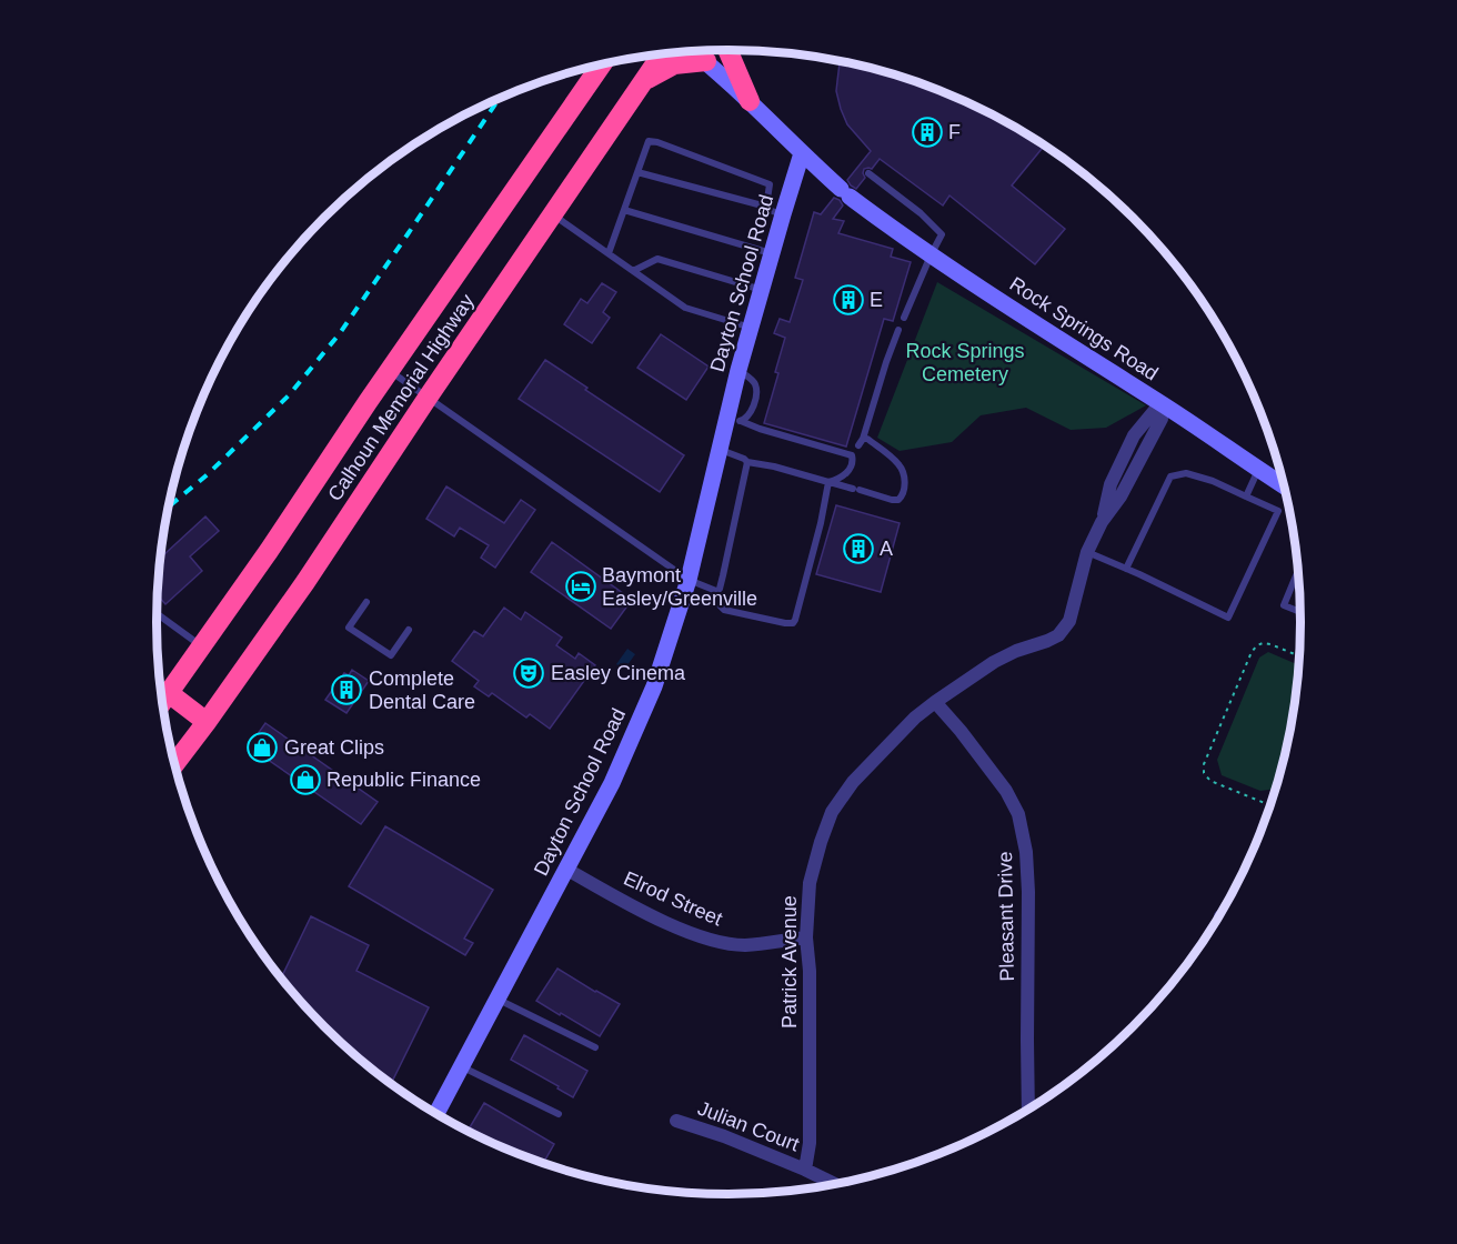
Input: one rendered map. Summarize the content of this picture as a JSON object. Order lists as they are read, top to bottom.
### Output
{
  "streets": {
    "highway": ["Calhoun Memorial Highway"],
    "street": [
      "Dayton School Road",
      "Rock Springs Road",
      "Elrod Street",
      "Pleasant Drive",
      "Patrick Avenue",
      "Julian Court"
    ]
  },
  "crossings": [
    ["Dayton School Road", "Rock Springs Road"],
    ["Dayton School Road", "Elrod Street"],
    ["Rock Springs Road", "Patrick Avenue"],
    ["Elrod Street", "Patrick Avenue"],
    ["Pleasant Drive", "Patrick Avenue"],
    ["Patrick Avenue", "Julian Court"]
  ],
  "parks": ["Rock Springs Cemetery"],
  "places": {
    "building": [
      "F",
      "E",
      "A",
      "Complete Dental Care"
    ],
    "hotel": ["Baymont Easley/Greenville"],
    "theatre": ["Easley Cinema"],
    "shop": ["Great Clips", "Republic Finance"]
  }
}
